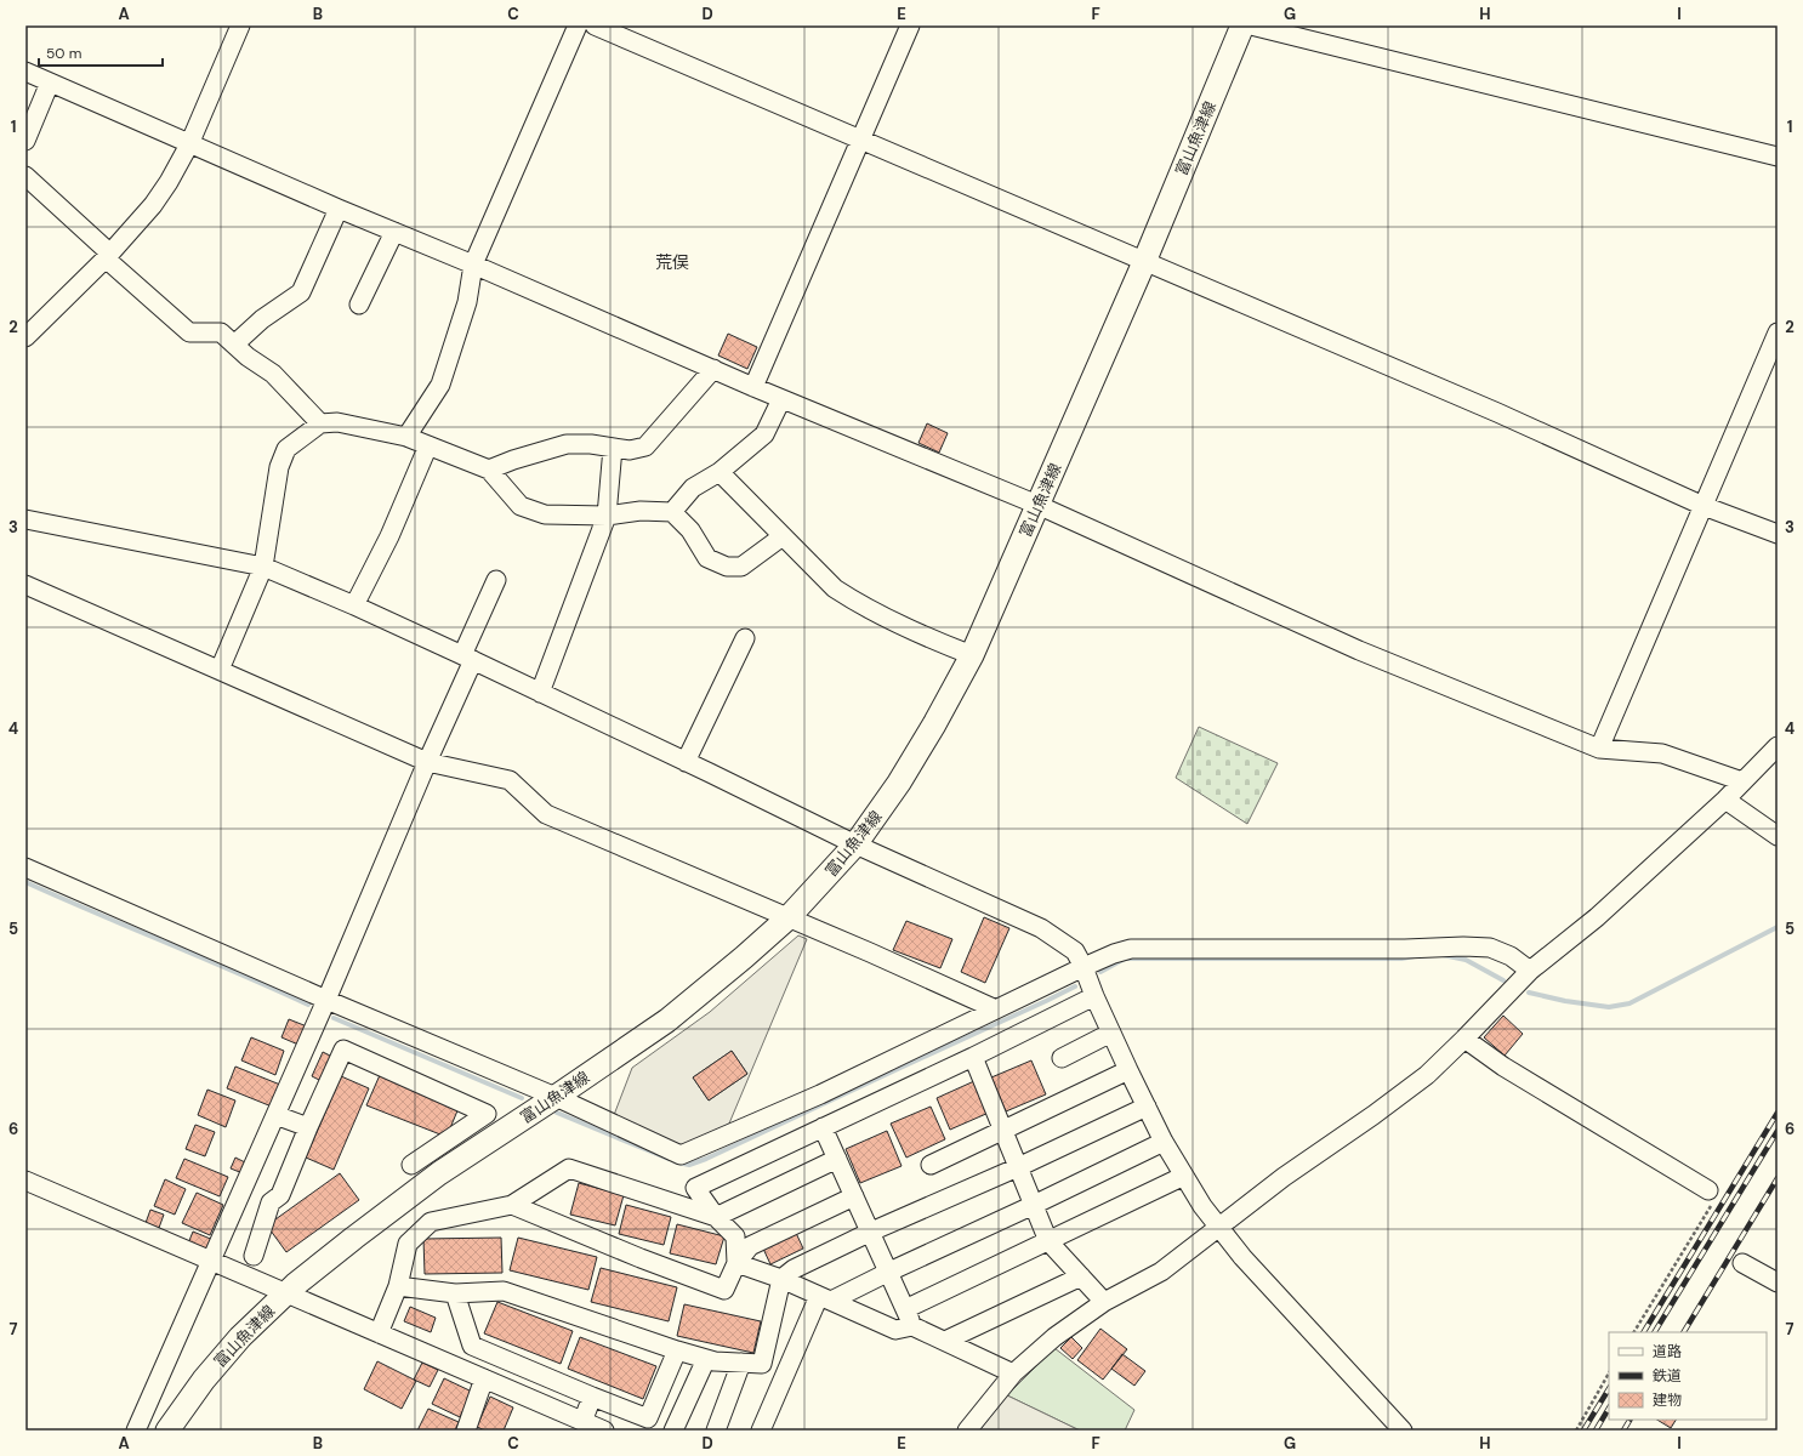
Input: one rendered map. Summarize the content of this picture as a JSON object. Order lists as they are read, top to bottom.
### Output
{
  "streets": {
    "main road": ["富山魚津線"]
  },
  "districts": ["荒俣"],
  "legend": ["道路", "鉄道", "建物"],
  "scale_bar": "50 m",
  "grid": {
    "columns": [
      "A",
      "B",
      "C",
      "D",
      "E",
      "F",
      "G",
      "H",
      "I"
    ],
    "rows": [
      "1",
      "2",
      "3",
      "4",
      "5",
      "6",
      "7"
    ]
  }
}
